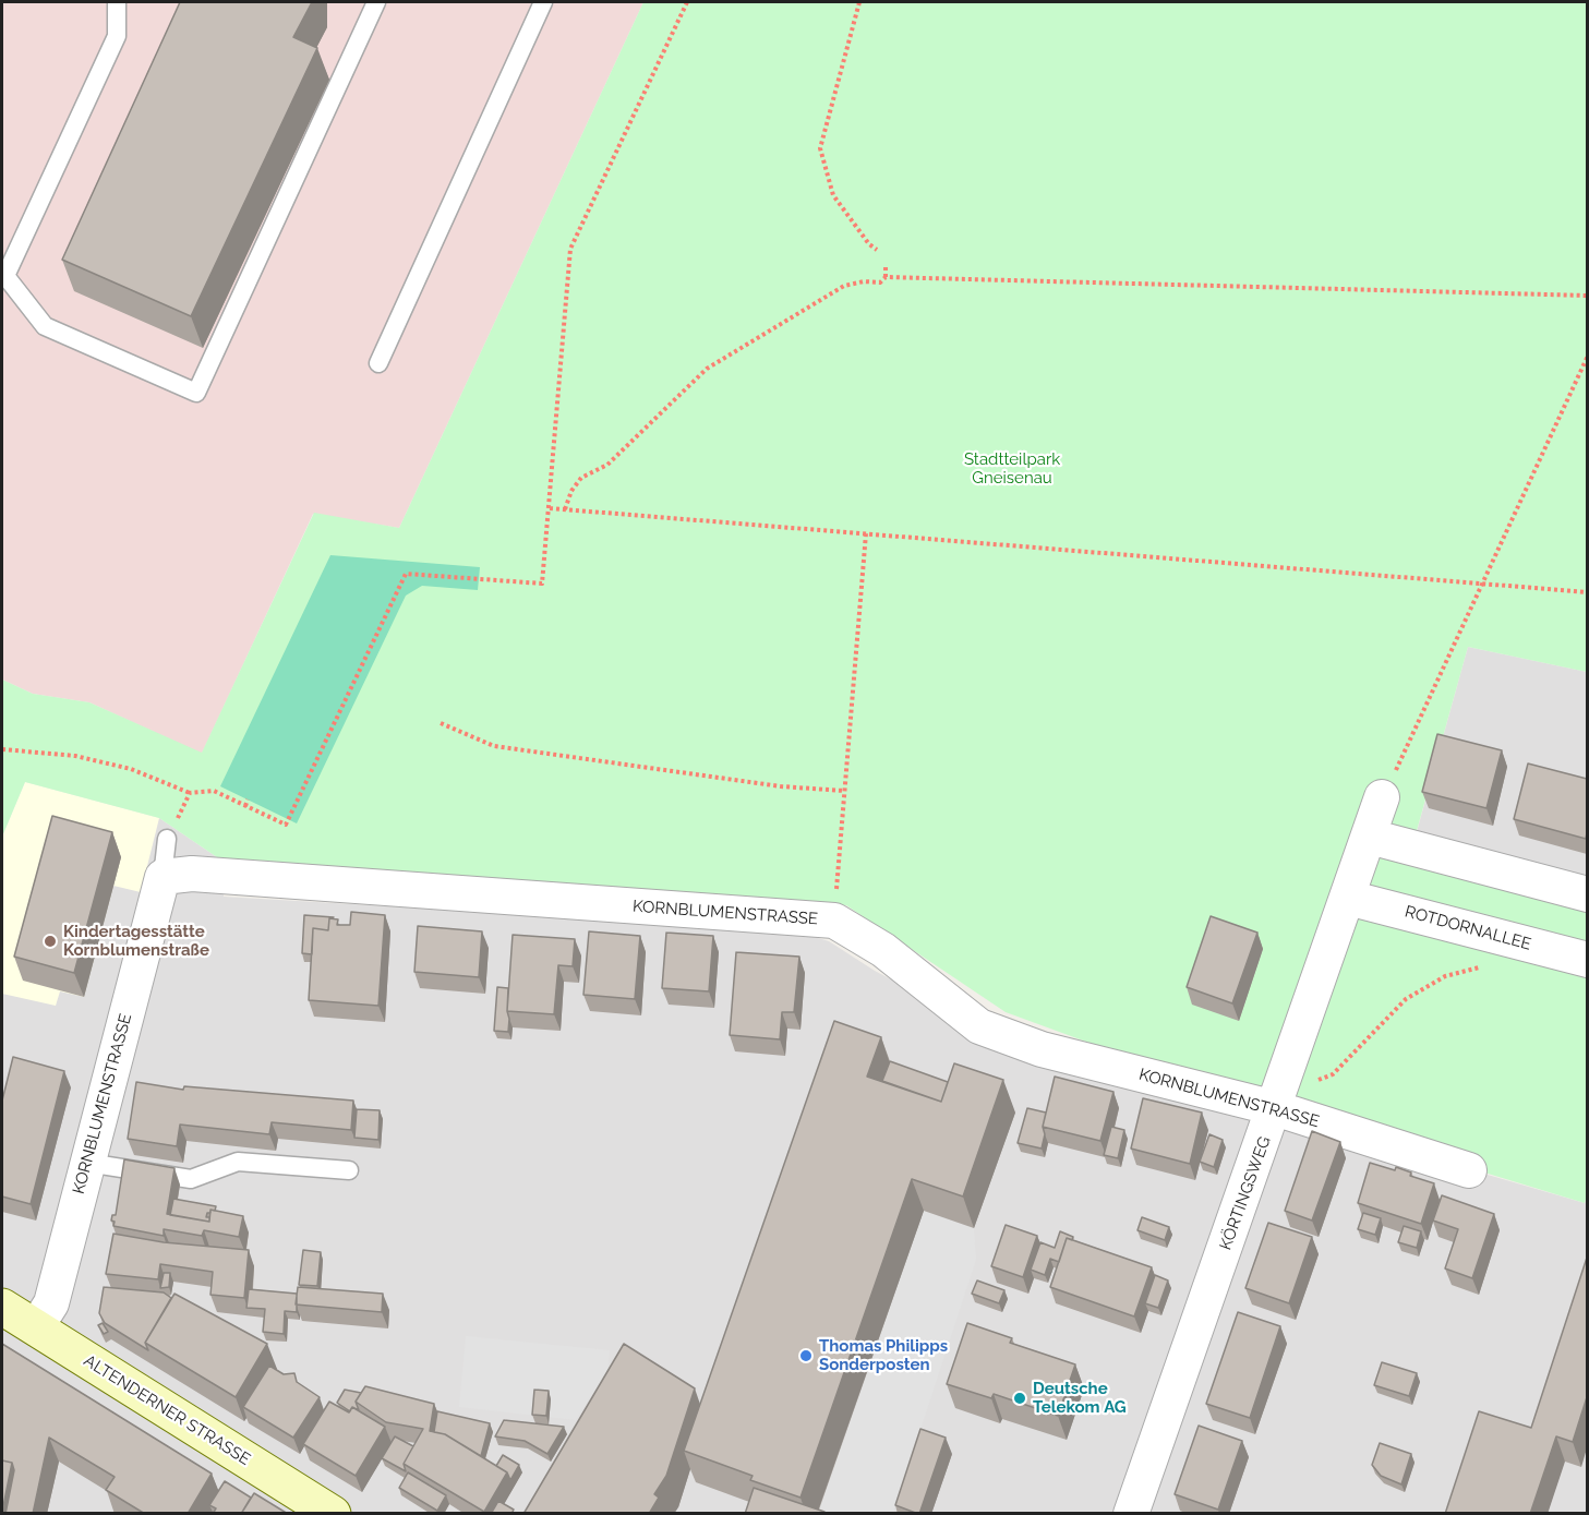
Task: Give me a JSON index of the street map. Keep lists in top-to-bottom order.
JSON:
{
  "streets": {
    "main road": ["ALTENDERNER STRASSE"],
    "street": ["KORNBLUMENSTRASSE", "ROTDORNALLEE", "KÖRTINGSWEG"]
  },
  "crossings": [
    ["KORNBLUMENSTRASSE", "KÖRTINGSWEG"],
    ["KORNBLUMENSTRASSE", "ALTENDERNER STRASSE"],
    ["ROTDORNALLEE", "KÖRTINGSWEG"]
  ],
  "parks": ["Stadtteilpark Gneisenau"],
  "places": ["Kindertagesstätte Kornblumenstraße", "Thomas Philipps Sonderposten", "Deutsche Telekom AG"]
}
